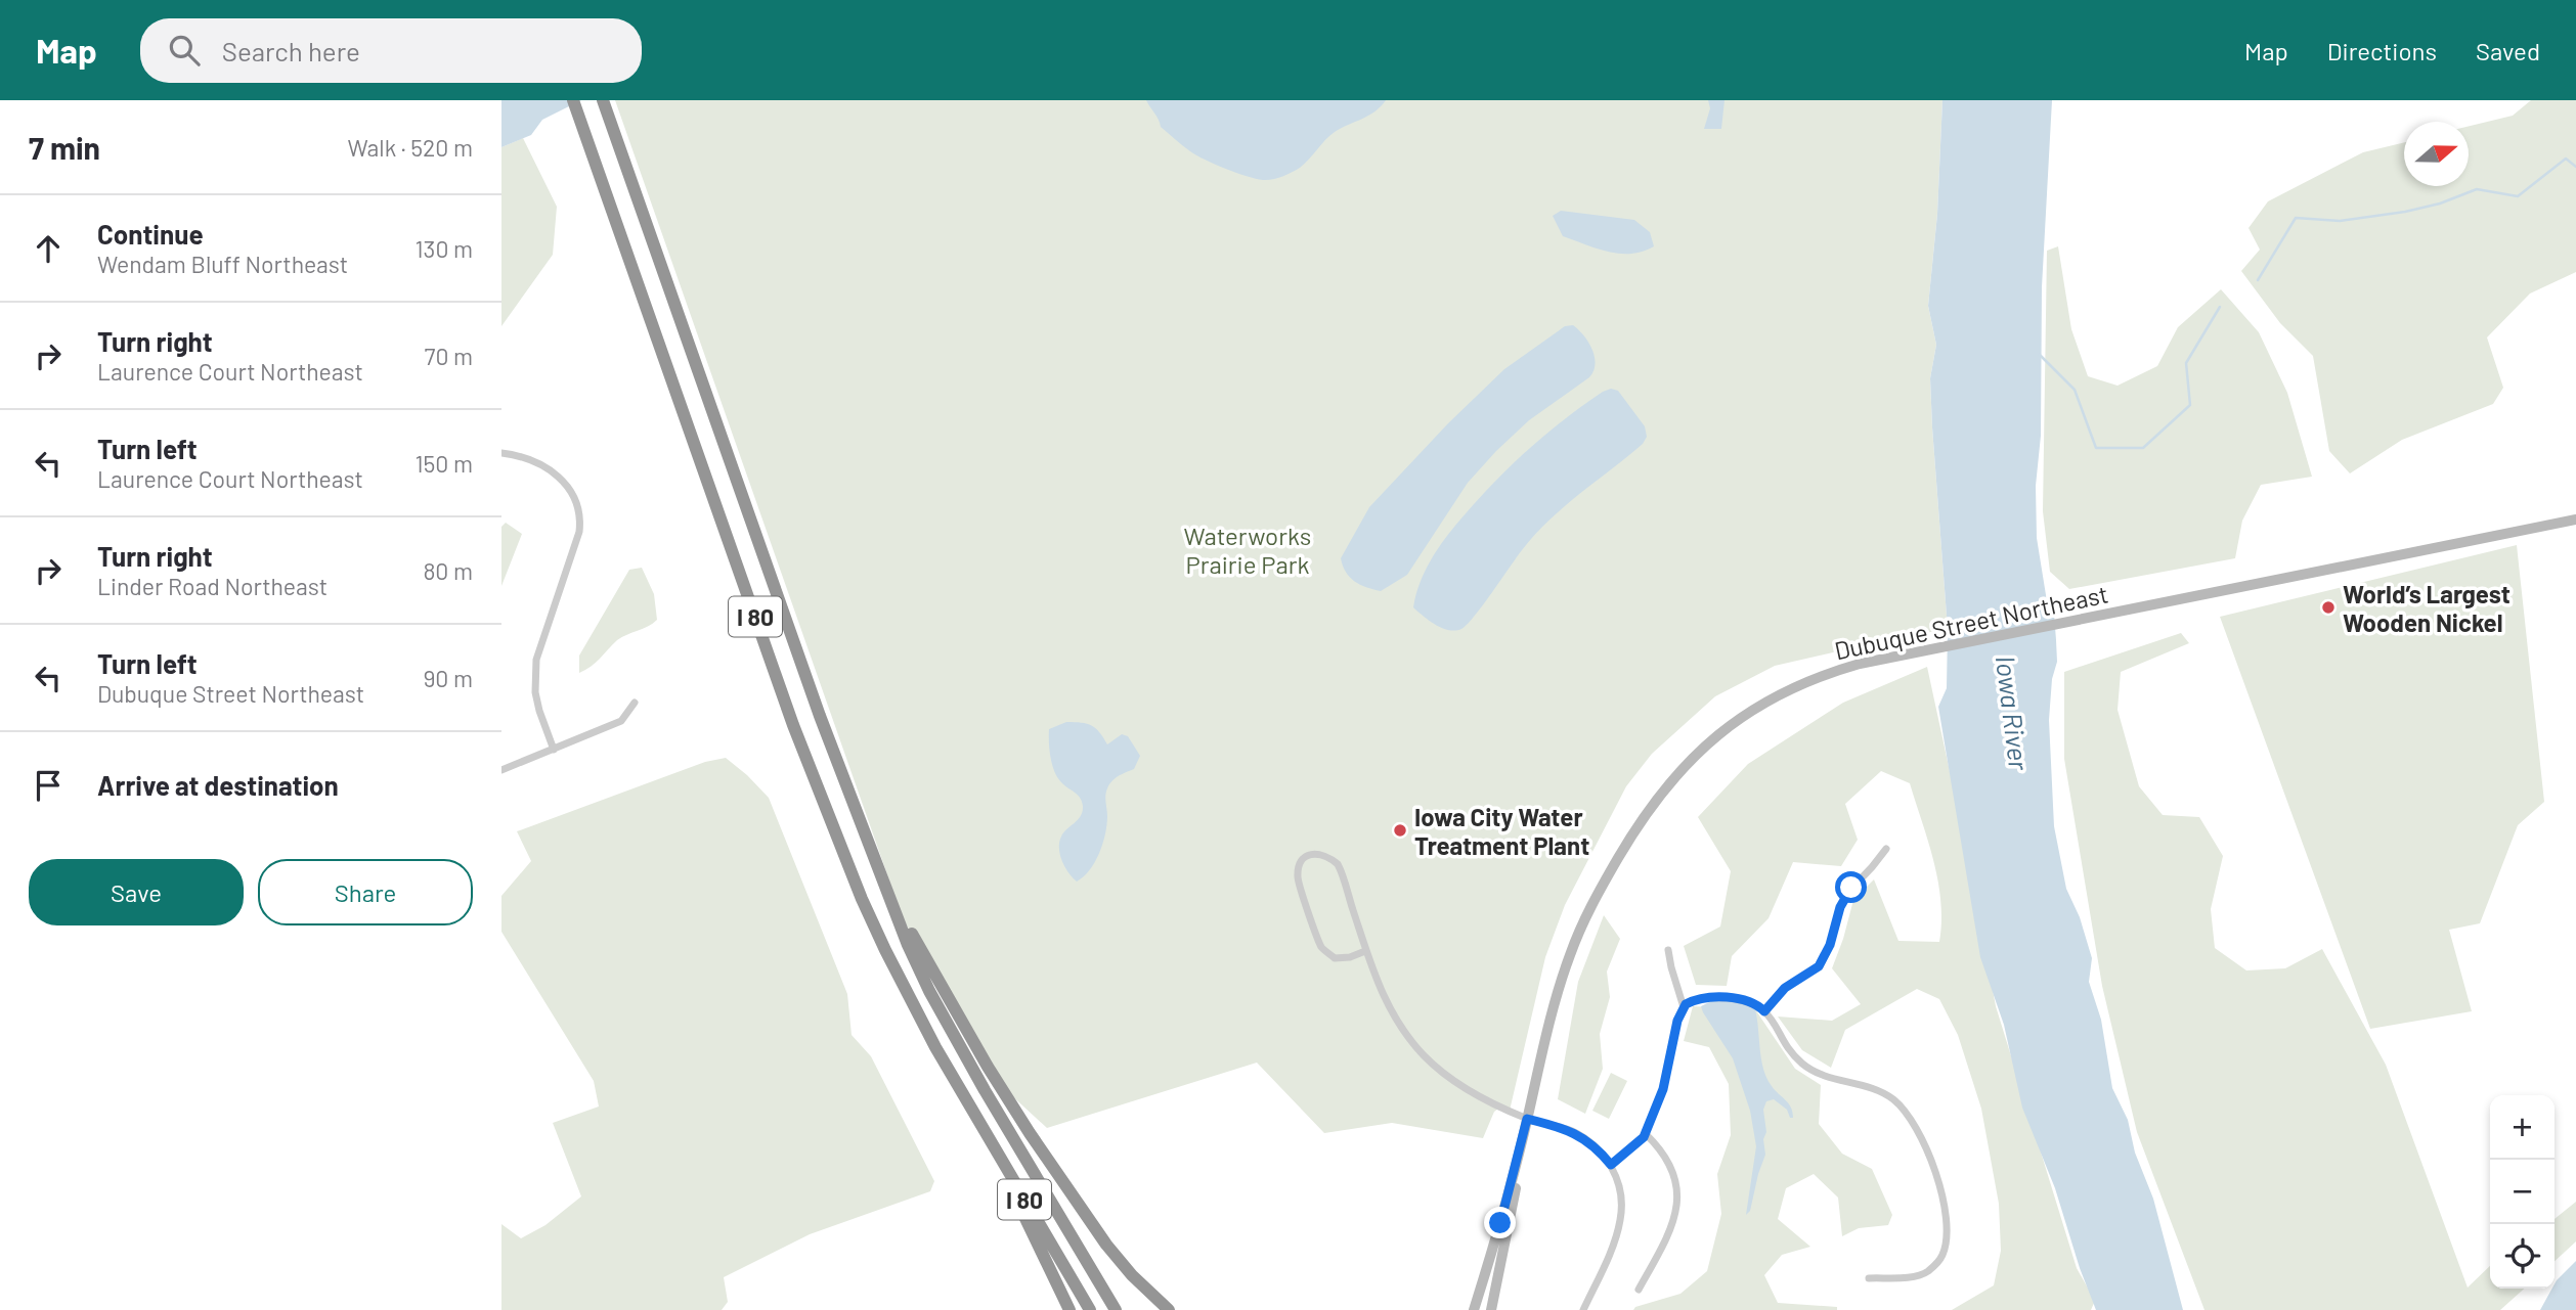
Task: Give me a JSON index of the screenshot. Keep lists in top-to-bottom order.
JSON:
{
  "streets": {
    "highway": ["I 80"],
    "main road": ["Dubuque Street Northeast"]
  },
  "water": ["Iowa River"],
  "parks": ["Waterworks Prairie Park"],
  "places": ["World’s Largest Wooden Nickel", "Iowa City Water Treatment Plant"],
  "north": "right",
  "page": {
    "header": "Map",
    "search": "Search here",
    "nav": ["Map", "Directions", "Saved"],
    "heading": ["7 min", "Walk · 520 m"],
    "list": [
      ["Continue", "Wendam Bluff Northeast", "130 m"],
      ["Turn right", "Laurence Court Northeast", "70 m"],
      ["Turn left", "Laurence Court Northeast", "150 m"],
      ["Turn right", "Linder Road Northeast", "80 m"],
      ["Turn left", "Dubuque Street Northeast", "90 m"],
      "Arrive at destination"
    ],
    "buttons": ["Save", "Share"],
    "map_buttons": ["+", "−"]
  }
}
